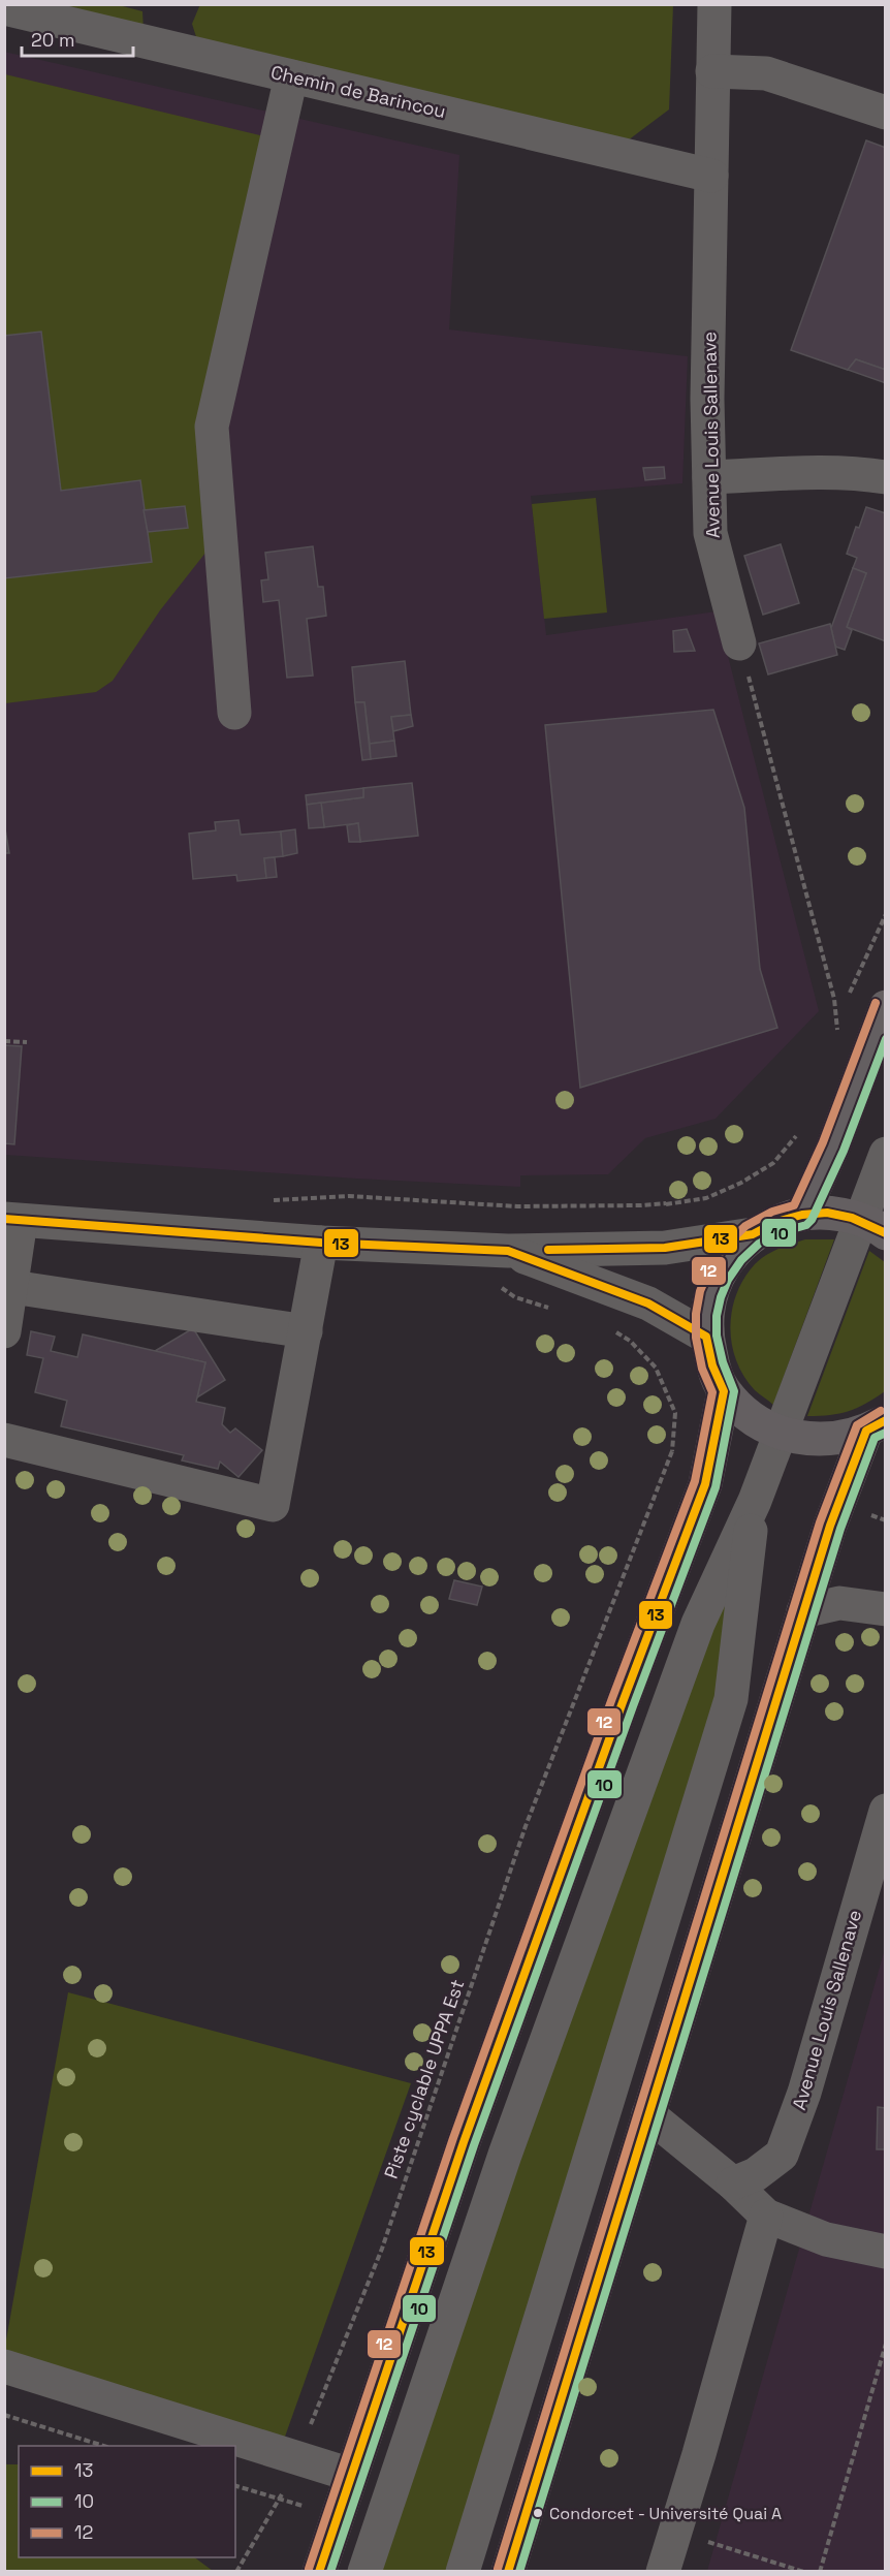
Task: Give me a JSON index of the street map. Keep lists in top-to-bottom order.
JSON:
{
  "streets": {
    "street": ["Chemin de Barincou", "Avenue Louis Sallenave"],
    "path": ["Piste cyclable UPPA Est"]
  },
  "crossings": [
    ["Chemin de Barincou", "Avenue Louis Sallenave"]
  ],
  "places": ["Condorcet - Université Quai A"],
  "lines": ["transit line 12", "transit line 10", "transit line 13"],
  "legend": ["13", "10", "12"],
  "scale_bar": "20 m"
}
